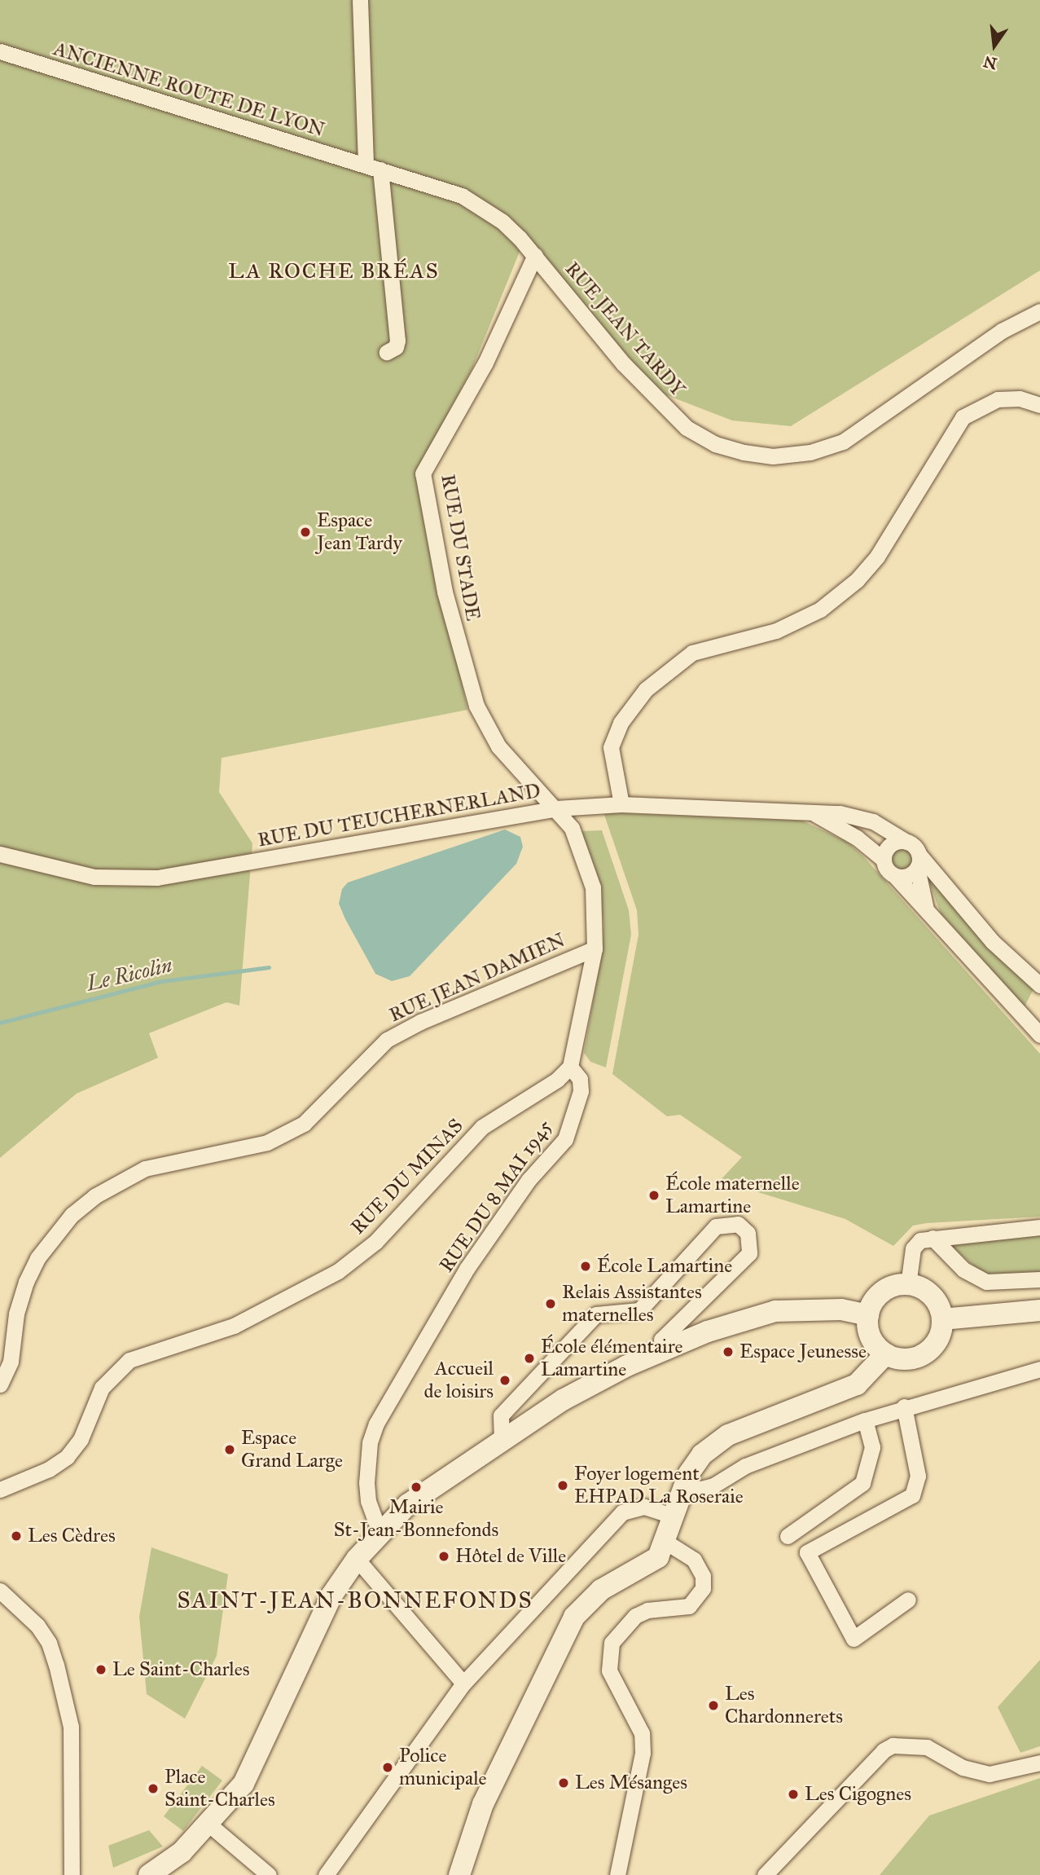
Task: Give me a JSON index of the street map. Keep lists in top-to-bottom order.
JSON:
{
  "streets": {
    "street": [
      "ANCIENNE ROUTE DE LYON",
      "RUE JEAN TARDY",
      "RUE DU STADE",
      "RUE DU TEUCHERNERLAND",
      "RUE JEAN DAMIEN",
      "RUE DU MINAS",
      "RUE DU 8 MAI 1945"
    ]
  },
  "crossings": [
    ["ANCIENNE ROUTE DE LYON", "RUE JEAN TARDY"],
    ["RUE JEAN TARDY", "RUE DU STADE"],
    ["RUE DU STADE", "RUE DU TEUCHERNERLAND"],
    ["RUE DU MINAS", "RUE DU 8 MAI 1945"]
  ],
  "districts": ["LA ROCHE BRÉAS", "SAINT-JEAN-BONNEFONDS"],
  "water": ["Le Ricolin"],
  "places": [
    "Espace Jean Tardy",
    "École maternelle Lamartine",
    "École Lamartine",
    "Relais Assistantes maternelles",
    "Espace Jeunesse",
    "École élémentaire Lamartine",
    "Accueil de loisirs",
    "Espace Grand Large",
    "Foyer logement EHPAD La Roseraie",
    "Mairie St-Jean-Bonnefonds",
    "Les Cèdres",
    "Hôtel de Ville",
    "Le Saint-Charles",
    "Les Chardonnerets",
    "Police municipale",
    "Les Mésanges",
    "Place Saint-Charles",
    "Les Cigognes"
  ],
  "north": "bottom"
}
